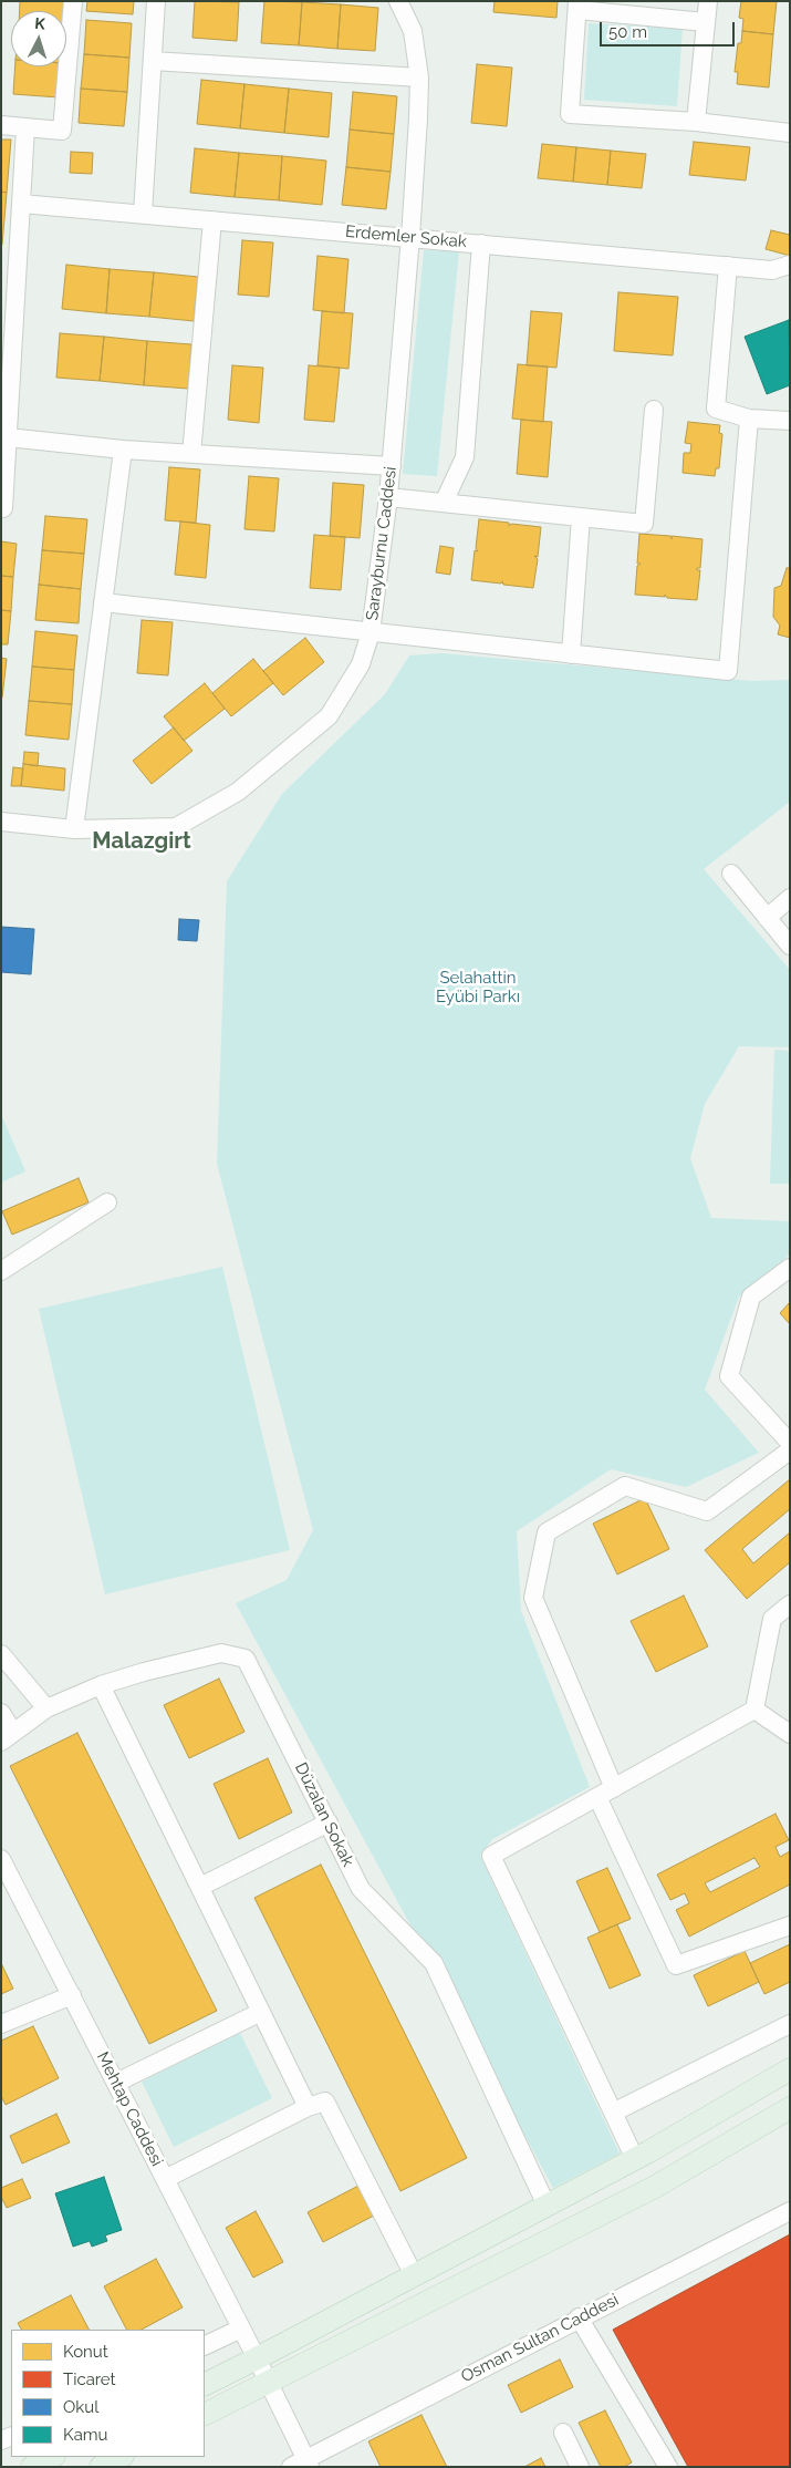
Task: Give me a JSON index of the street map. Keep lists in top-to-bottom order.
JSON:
{
  "streets": {
    "street": [
      "Erdemler Sokak",
      "Sarayburnu Caddesi",
      "Düzalan Sokak",
      "Mehtap Caddesi",
      "Osman Sultan Caddesi"
    ]
  },
  "crossings": [
    ["Erdemler Sokak", "Sarayburnu Caddesi"],
    ["Mehtap Caddesi", "Osman Sultan Caddesi"]
  ],
  "districts": ["Malazgirt"],
  "parks": ["Selahattin Eyübi Parkı"],
  "legend": [
    "Konut",
    "Ticaret",
    "Okul",
    "Kamu"
  ],
  "scale_bar": "50 m",
  "north": "top"
}
